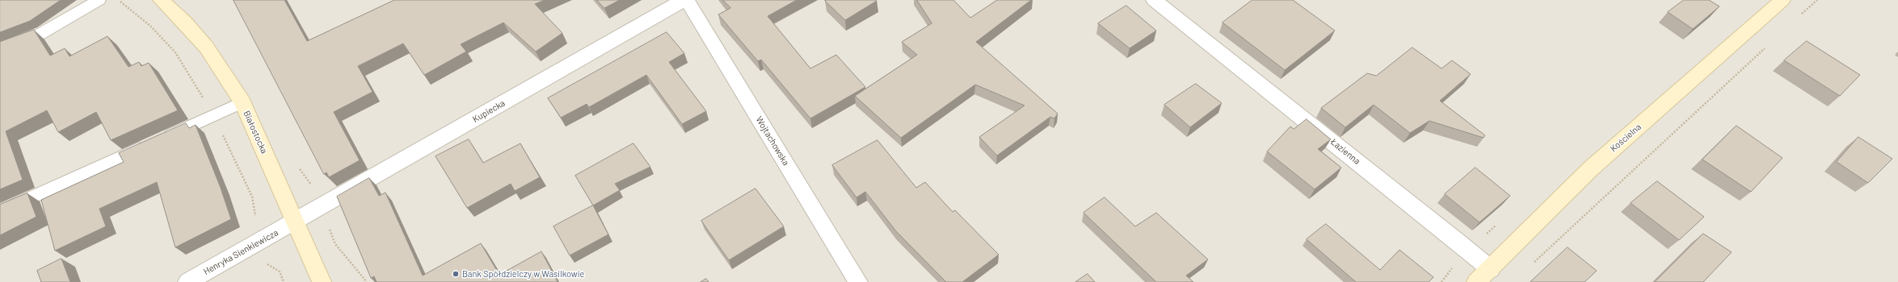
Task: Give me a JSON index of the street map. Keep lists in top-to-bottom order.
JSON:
{
  "streets": {
    "street": [
      "Kupiecka",
      "Białostocka",
      "Kościelna",
      "Wojtachowska",
      "Łazienna",
      "Henryka Sienkiewicza"
    ]
  },
  "crossings": [
    ["Kupiecka", "Białostocka"],
    ["Kupiecka", "Henryka Sienkiewicza"],
    ["Białostocka", "Henryka Sienkiewicza"],
    ["Kościelna", "Łazienna"]
  ],
  "places": ["Bank Spółdzielczy w Wasilkowie"]
}
